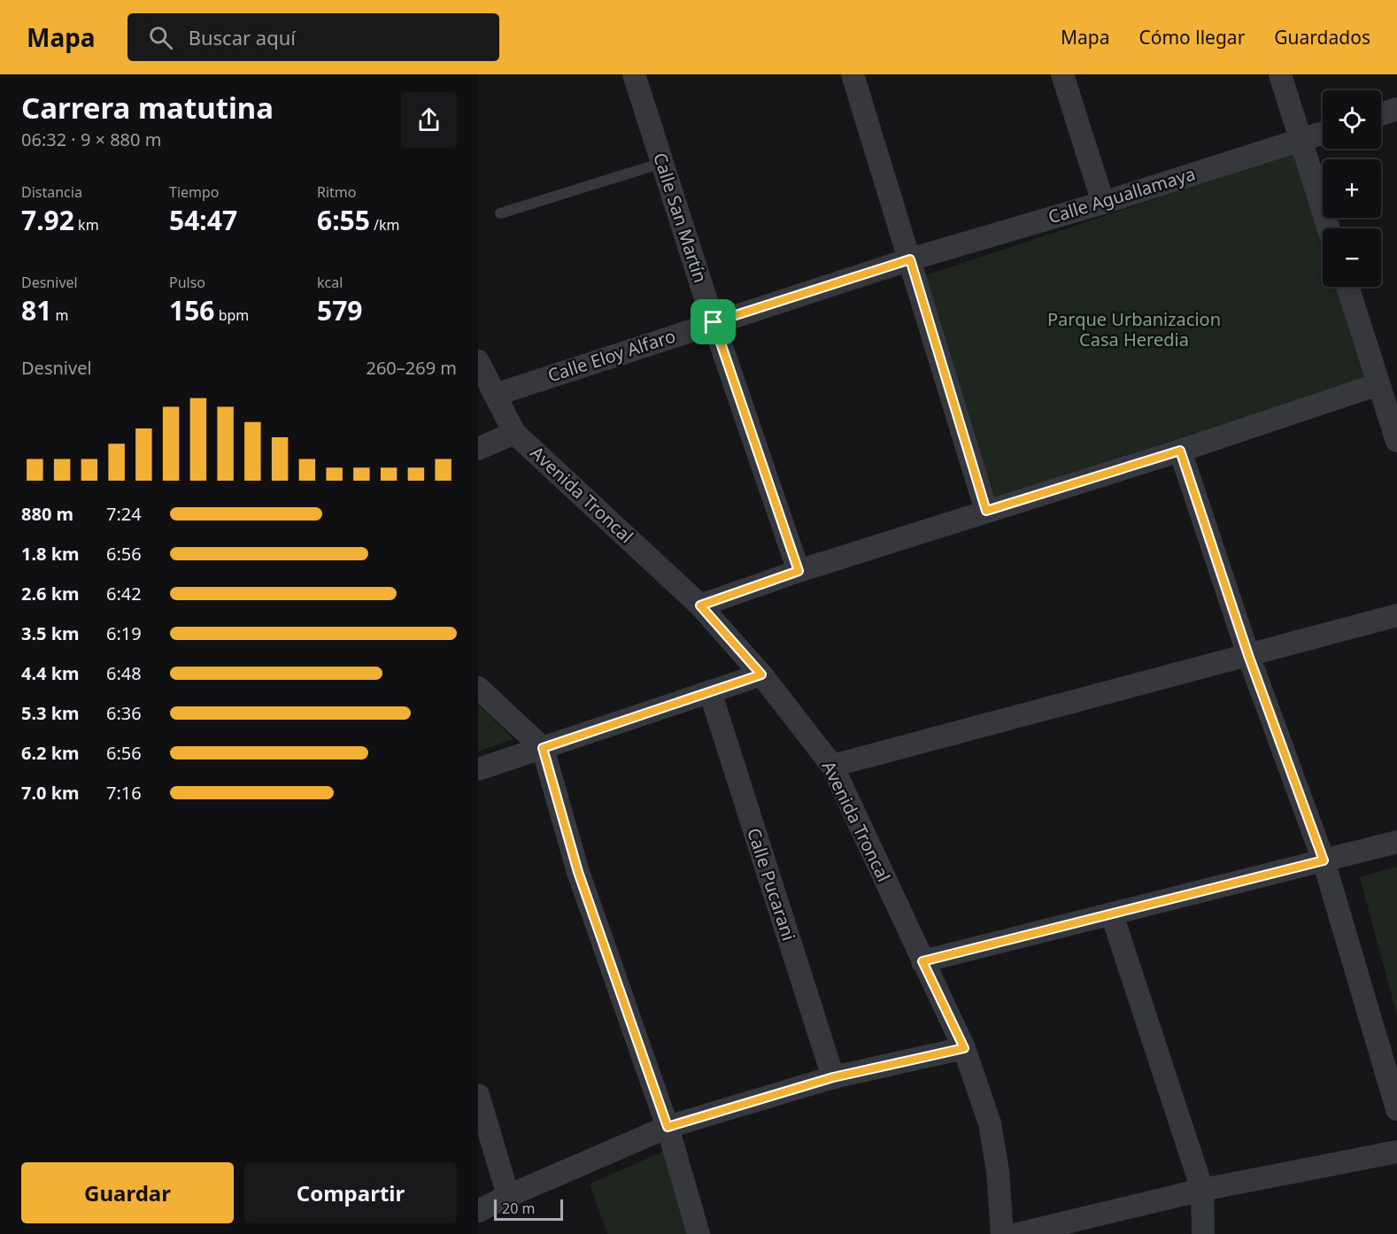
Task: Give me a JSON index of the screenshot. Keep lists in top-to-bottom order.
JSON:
{
  "streets": {
    "street": [
      "Calle Aguallamaya",
      "Calle San Martín",
      "Calle Eloy Alfaro",
      "Avenida Troncal",
      "Calle Pucarani"
    ]
  },
  "crossings": [
    ["Calle Aguallamaya", "Calle Eloy Alfaro"],
    ["Calle San Martín", "Calle Eloy Alfaro"],
    ["Calle Eloy Alfaro", "Avenida Troncal"]
  ],
  "parks": ["Parque Urbanizacion Casa Heredia"],
  "scale_bar": "20 m",
  "page": {
    "header": "Mapa",
    "search": "Buscar aquí",
    "nav": ["Mapa", "Cómo llegar", "Guardados"],
    "heading": ["Carrera matutina", "06:32 · 9 × 880 m"],
    "map_buttons": ["+", "−"],
    "stats": [
      ["Distancia", "7.92 km"],
      ["Tiempo", "54:47"],
      ["Ritmo", "6:55 /km"],
      ["Desnivel", "81 m"],
      ["Pulso", "156 bpm"],
      ["kcal", "579"]
    ],
    "chart": ["Desnivel", "260–269 m"],
    "list": [
      {
        "name": "880 m",
        "note": "7:24"
      },
      {
        "name": "1.8 km",
        "note": "6:56"
      },
      {
        "name": "2.6 km",
        "note": "6:42"
      },
      {
        "name": "3.5 km",
        "note": "6:19"
      },
      {
        "name": "4.4 km",
        "note": "6:48"
      },
      {
        "name": "5.3 km",
        "note": "6:36"
      },
      {
        "name": "6.2 km",
        "note": "6:56"
      },
      {
        "name": "7.0 km",
        "note": "7:16"
      }
    ],
    "buttons": ["Guardar", "Compartir"],
    "scale": "20 m"
  }
}
